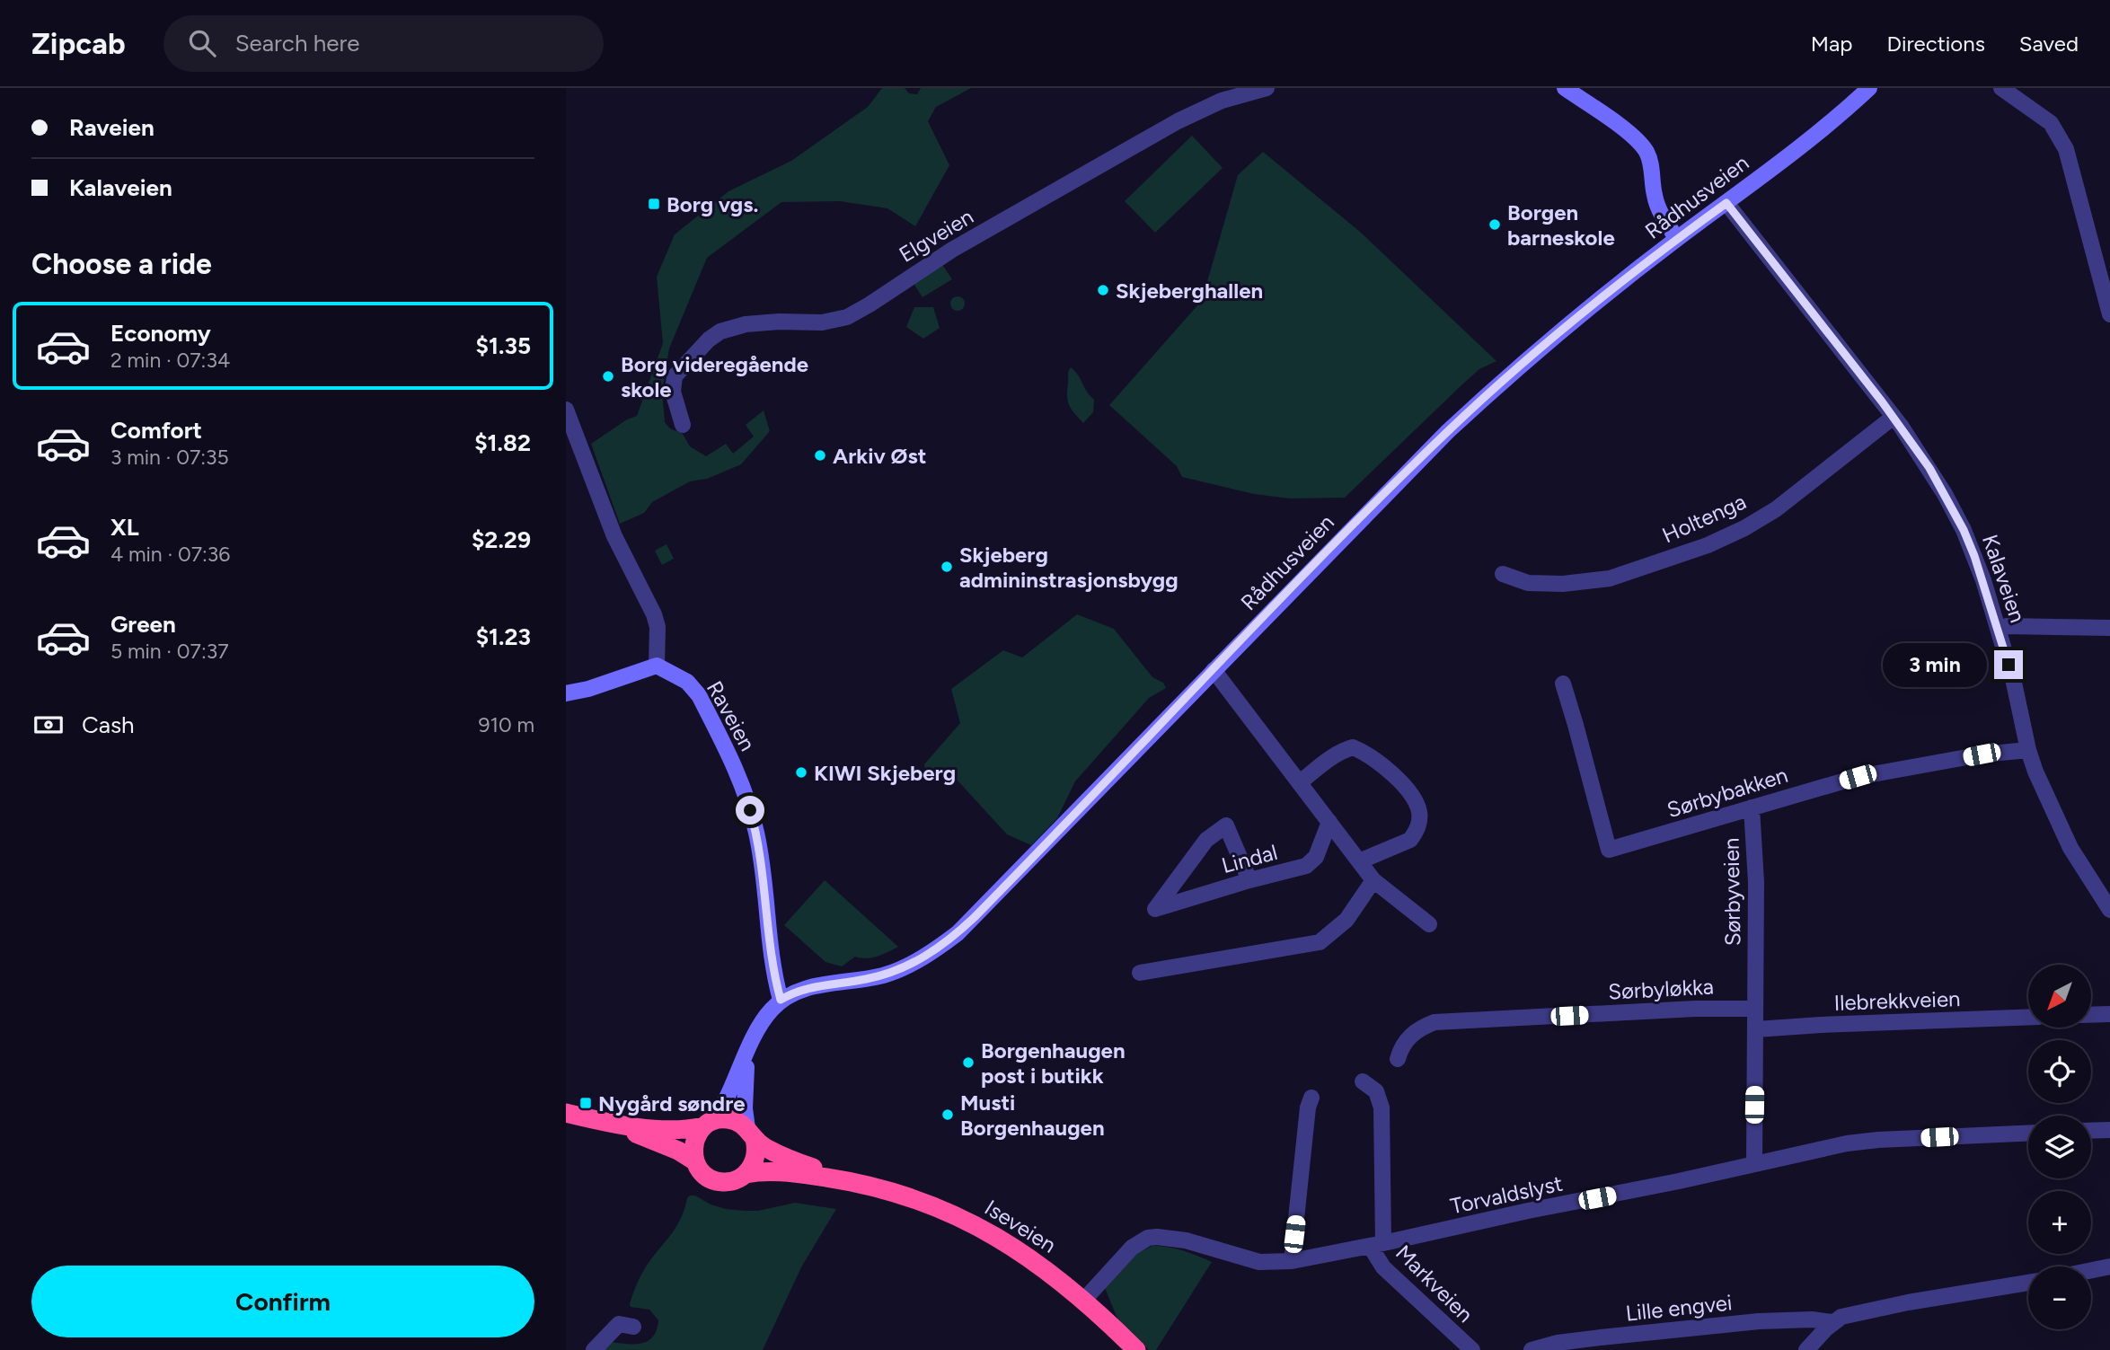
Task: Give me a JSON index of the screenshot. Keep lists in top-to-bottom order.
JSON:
{
  "streets": {
    "highway": ["Iseveien"],
    "street": [
      "Rådhusveien",
      "Elgveien",
      "Holtenga",
      "Kalaveien",
      "Raveien",
      "Sørbybakken",
      "Lindal",
      "Sørbyveien",
      "Sørbyløkka",
      "Ilebrekkveien",
      "Torvaldslyst",
      "Markveien",
      "Lille engvei"
    ]
  },
  "crossings": [
    ["Rådhusveien", "Kalaveien"],
    ["Rådhusveien", "Raveien"],
    ["Rådhusveien", "Iseveien"],
    ["Holtenga", "Kalaveien"],
    ["Kalaveien", "Sørbybakken"],
    ["Sørbybakken", "Sørbyveien"],
    ["Sørbyveien", "Sørbyløkka"],
    ["Sørbyveien", "Ilebrekkveien"],
    ["Sørbyveien", "Torvaldslyst"],
    ["Torvaldslyst", "Iseveien"],
    ["Torvaldslyst", "Markveien"]
  ],
  "places": {
    "transit": ["Borg vgs.", "Nygård søndre"],
    "other": [
      "Borgen barneskole",
      "Skjeberghallen",
      "Borg videregående skole",
      "Arkiv Øst",
      "Skjeberg admininstrasjonsbygg",
      "KIWI Skjeberg",
      "Borgenhaugen post i butikk",
      "Musti Borgenhaugen"
    ]
  },
  "north": "bottom left",
  "page": {
    "header": "Zipcab",
    "search": "Search here",
    "nav": ["Map", "Directions", "Saved"],
    "banner": ["Raveien", "Kalaveien"],
    "heading": "Choose a ride",
    "list": [
      {
        "name": "Economy",
        "note": "2 min · 07:34",
        "value": "$1.35"
      },
      {
        "name": "Comfort",
        "note": "3 min · 07:35",
        "value": "$1.82"
      },
      {
        "name": "XL",
        "note": "4 min · 07:36",
        "value": "$2.29"
      },
      {
        "name": "Green",
        "note": "5 min · 07:37",
        "value": "$1.23"
      }
    ],
    "bubble": "3 min",
    "pay": ["Cash", "910 m"],
    "map_buttons": ["+", "−"],
    "buttons": "Confirm"
  }
}
